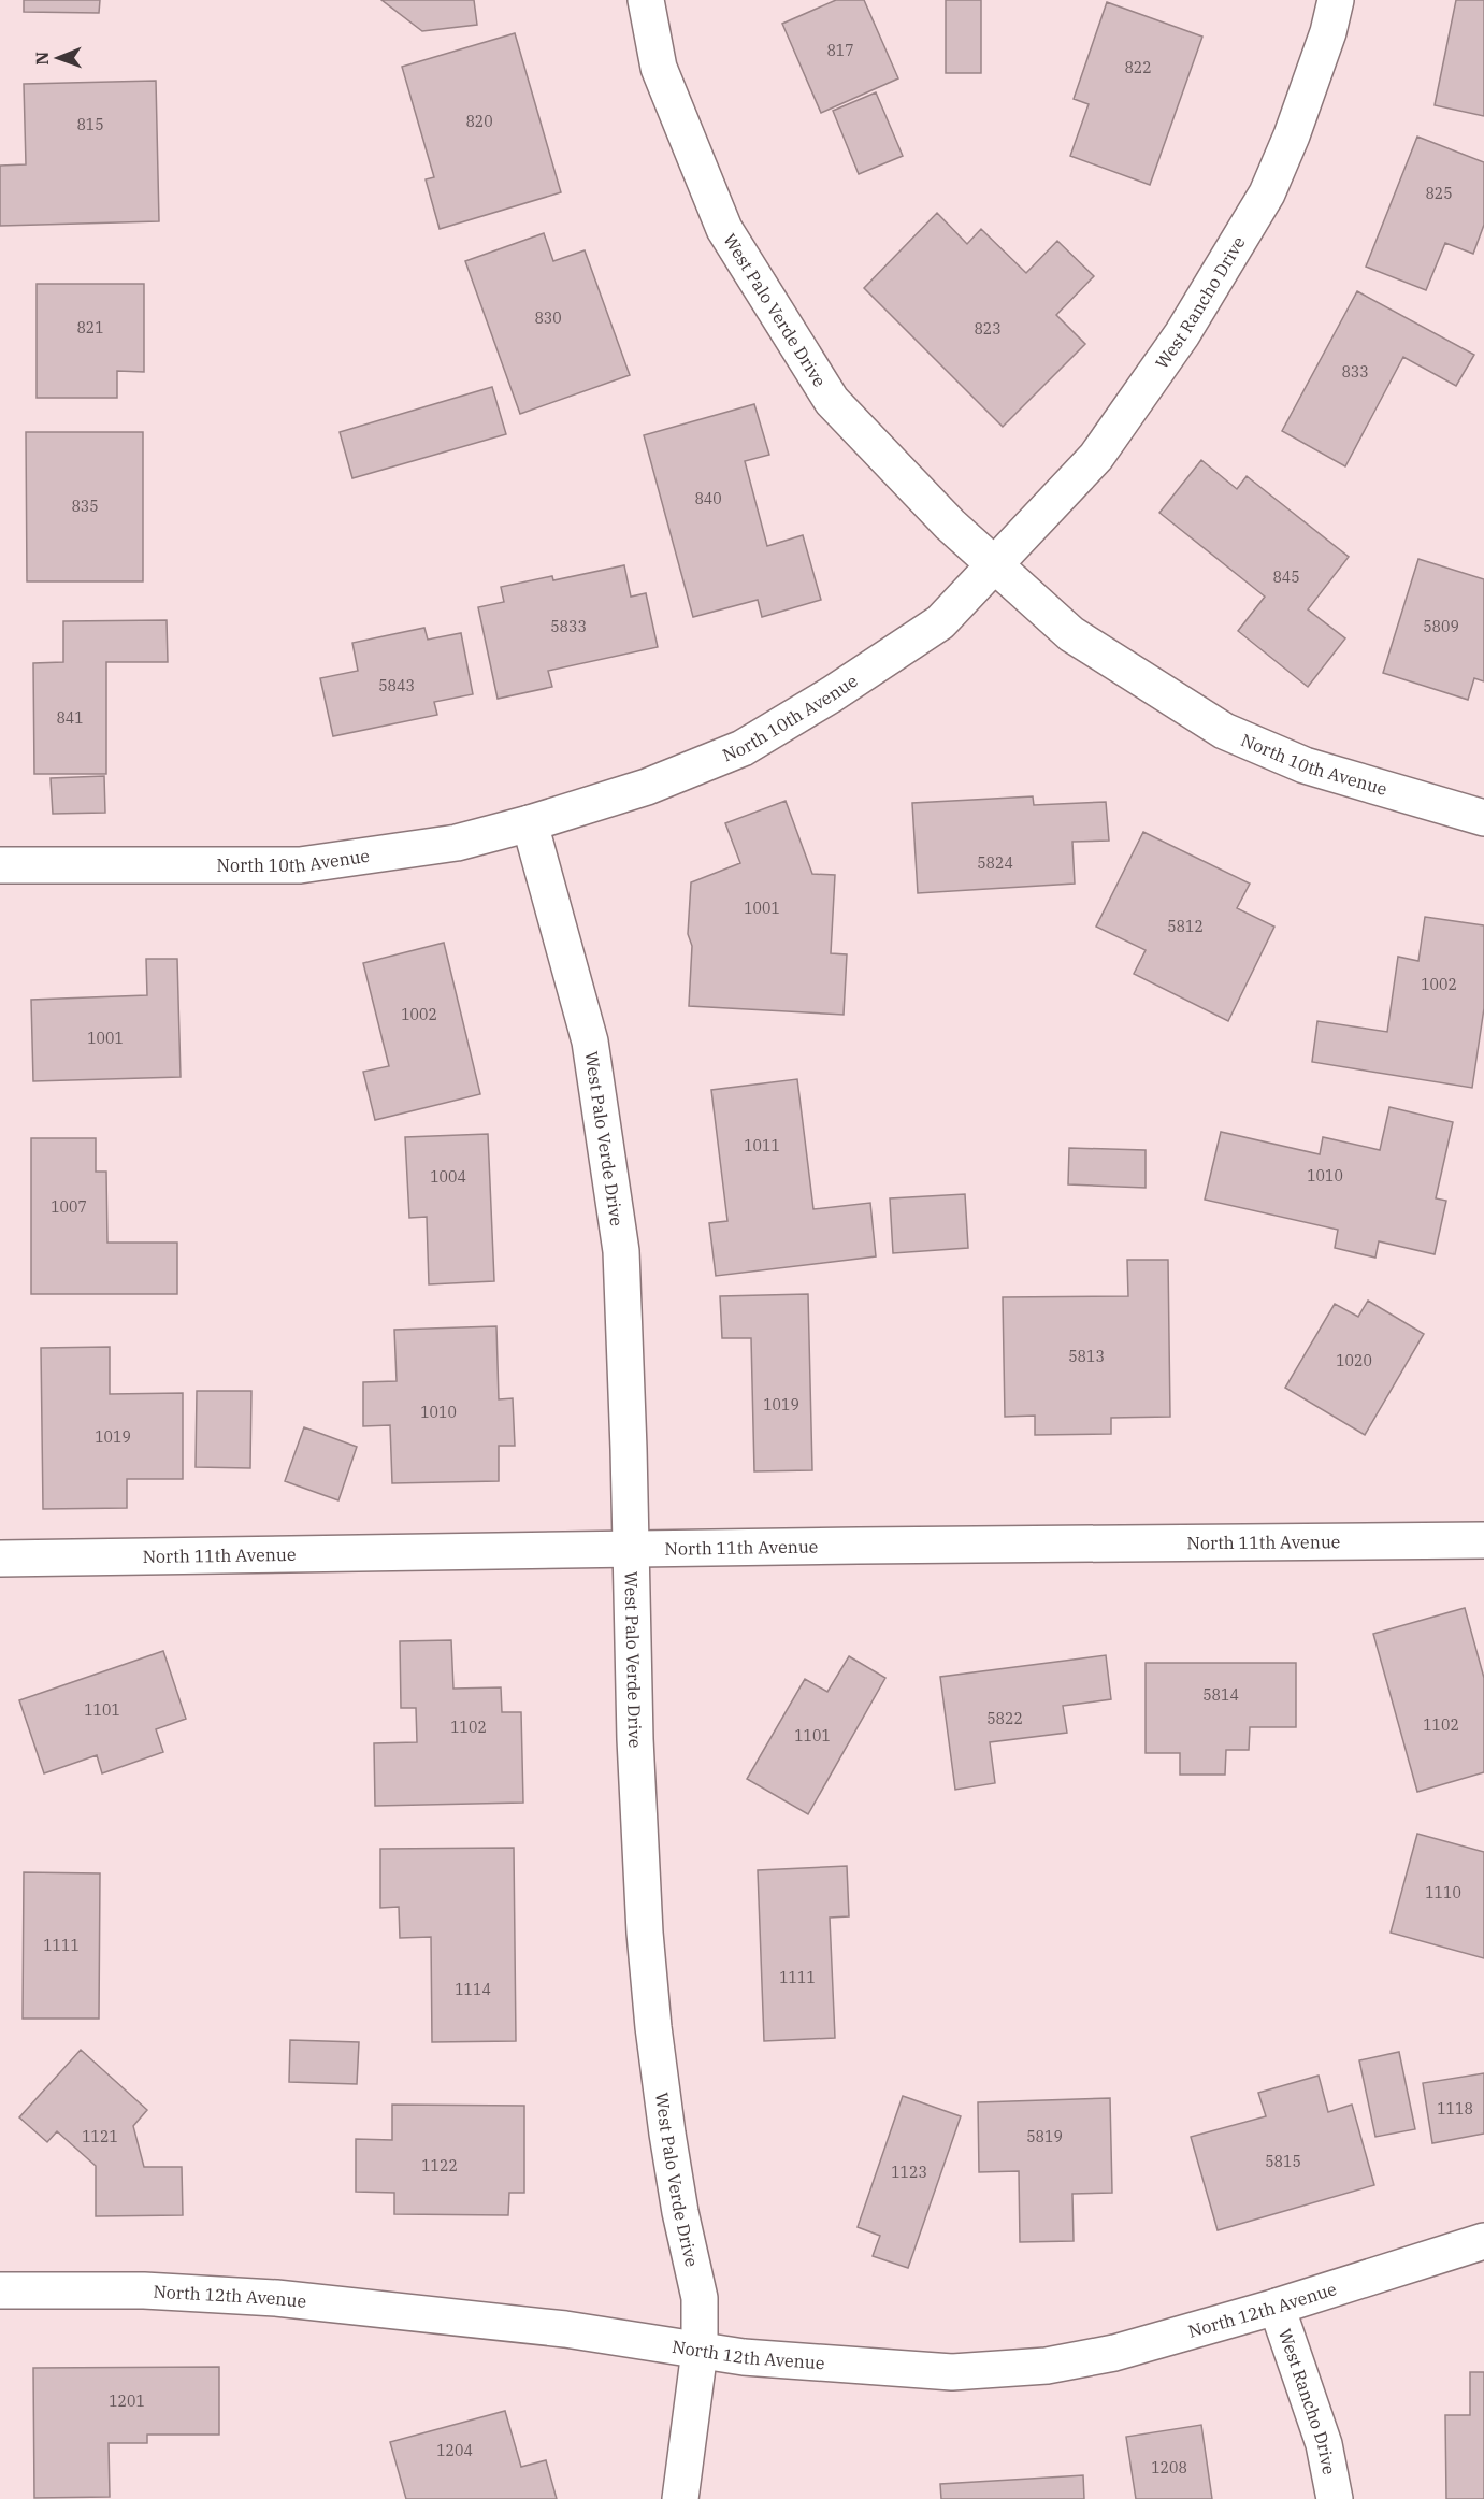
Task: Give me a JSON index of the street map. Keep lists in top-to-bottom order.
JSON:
{
  "streets": {
    "street": [
      "West Rancho Drive",
      "West Palo Verde Drive",
      "North 10th Avenue",
      "North 11th Avenue",
      "North 12th Avenue"
    ]
  },
  "crossings": [
    ["West Rancho Drive", "West Palo Verde Drive"],
    ["West Rancho Drive", "North 10th Avenue"],
    ["West Rancho Drive", "North 12th Avenue"],
    ["West Palo Verde Drive", "North 10th Avenue"],
    ["West Palo Verde Drive", "North 11th Avenue"],
    ["West Palo Verde Drive", "North 12th Avenue"]
  ],
  "house_numbers": [
    "817",
    "822",
    "820",
    "815",
    "825",
    "830",
    "821",
    "823",
    "833",
    "840",
    "835",
    "845",
    "5833",
    "5809",
    "5843",
    "841",
    "5824",
    "1001",
    "5812",
    "1002",
    "1002",
    "1001",
    "1011",
    "1010",
    "1004",
    "1007",
    "5813",
    "1020",
    "1019",
    "1010",
    "1019",
    "5814",
    "1101",
    "5822",
    "1102",
    "1102",
    "1101",
    "1110",
    "1111",
    "1111",
    "1114",
    "1118",
    "1121",
    "5819",
    "5815",
    "1122",
    "1123",
    "1201",
    "1204",
    "1208"
  ],
  "north": "left"
}
